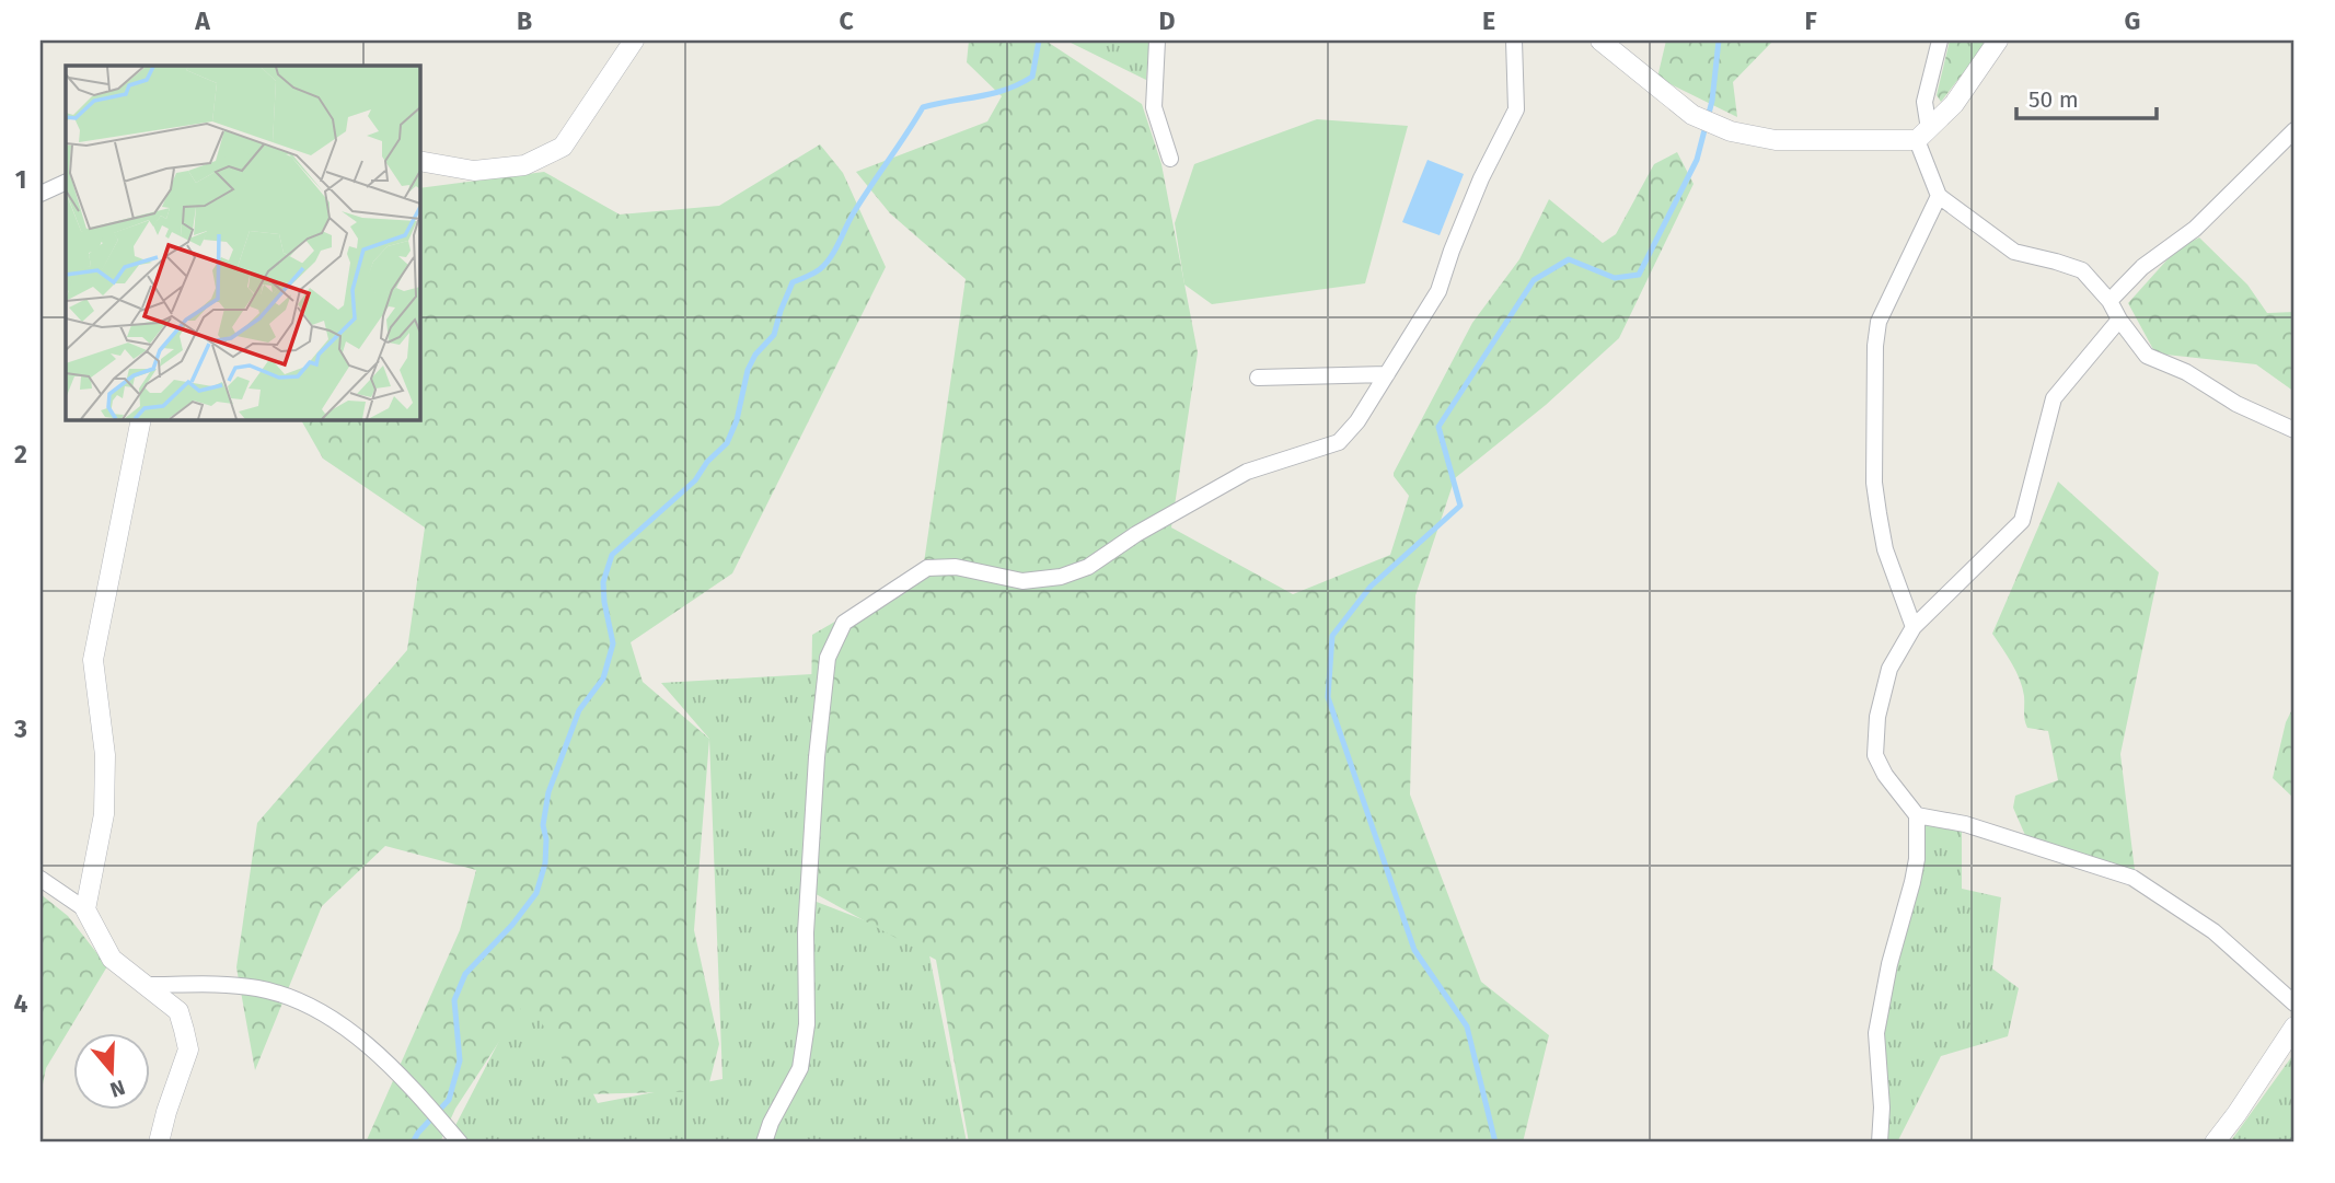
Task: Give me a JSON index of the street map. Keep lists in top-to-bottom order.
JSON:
{
  "scale_bar": "50 m",
  "north": "bottom",
  "grid": {
    "columns": [
      "A",
      "B",
      "C",
      "D",
      "E",
      "F",
      "G"
    ],
    "rows": [
      "1",
      "2",
      "3",
      "4"
    ]
  }
}
